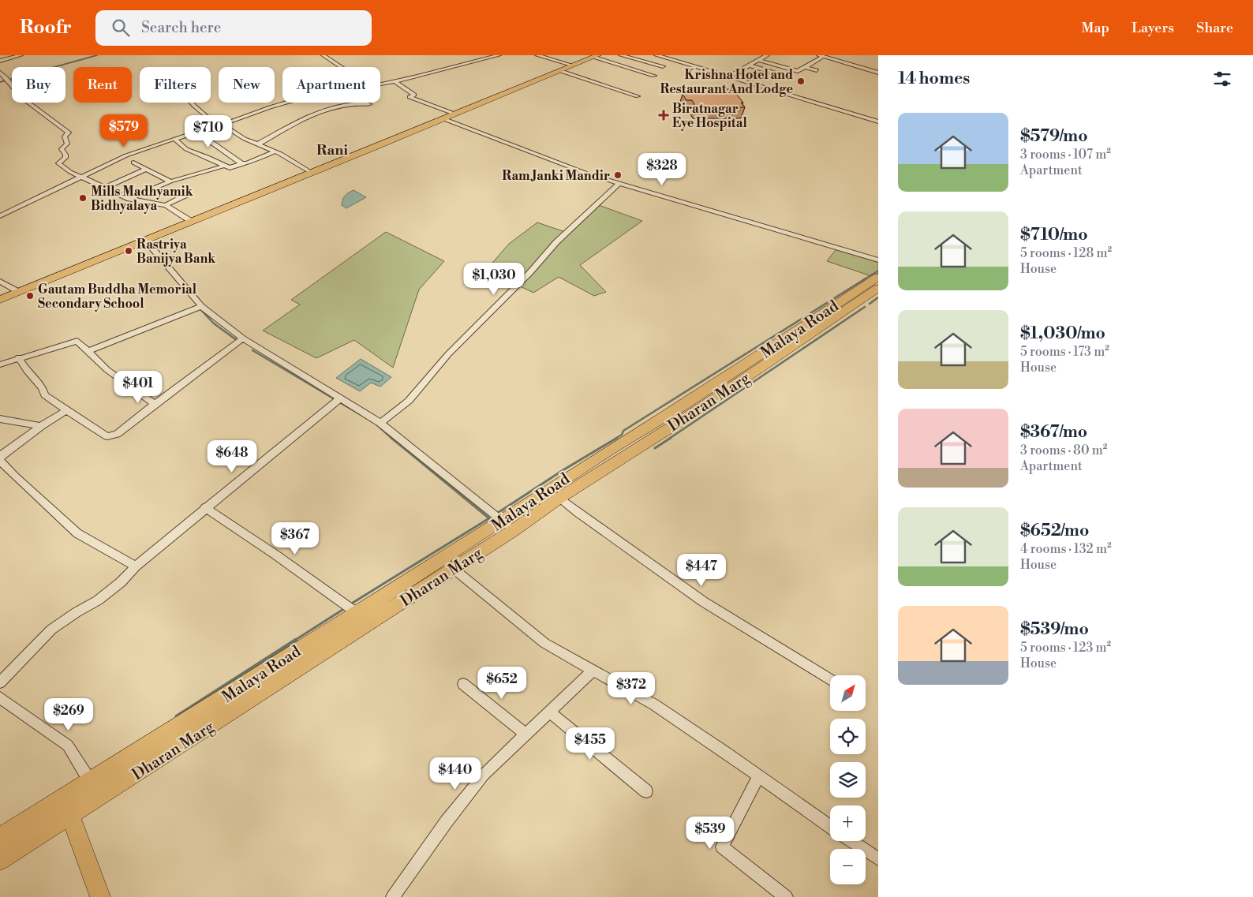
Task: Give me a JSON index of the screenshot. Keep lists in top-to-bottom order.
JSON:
{
  "streets": {
    "main road": ["Malaya Road", "Dharan Marg"]
  },
  "crossings": [
    ["Malaya Road", "Dharan Marg"]
  ],
  "districts": ["Rani"],
  "places": {
    "other": [
      "Krishna Hotel and Restaurant And Lodge",
      "Ram Janki Mandir",
      "Mills Madhyamik Bidhyalaya",
      "Rastriya Banijya Bank",
      "Gautam Buddha Memorial Secondary School"
    ],
    "health": ["Biratnagar Eye Hospital"]
  },
  "north": "top right",
  "page": {
    "header": "Roofr",
    "search": "Search here",
    "nav": ["Map", "Layers", "Share"],
    "heading": "14 homes",
    "chip": [
      "Buy",
      "Rent",
      "Filters",
      "New",
      "Apartment"
    ],
    "list": [
      {
        "name": "$579/mo",
        "note": "3 rooms · 107 m² · Apartment"
      },
      {
        "name": "$710/mo",
        "note": "5 rooms · 128 m² · House"
      },
      {
        "name": "$1,030/mo",
        "note": "5 rooms · 173 m² · House"
      },
      {
        "name": "$367/mo",
        "note": "3 rooms · 80 m² · Apartment"
      },
      {
        "name": "$652/mo",
        "note": "4 rooms · 132 m² · House"
      },
      {
        "name": "$539/mo",
        "note": "5 rooms · 123 m² · House"
      }
    ],
    "price": [
      "$579",
      "$710",
      "$328",
      "$1,030",
      "$401",
      "$648",
      "$367",
      "$447",
      "$652",
      "$372",
      "$269",
      "$455",
      "$440",
      "$539"
    ],
    "map_buttons": ["+", "−"]
  }
}
